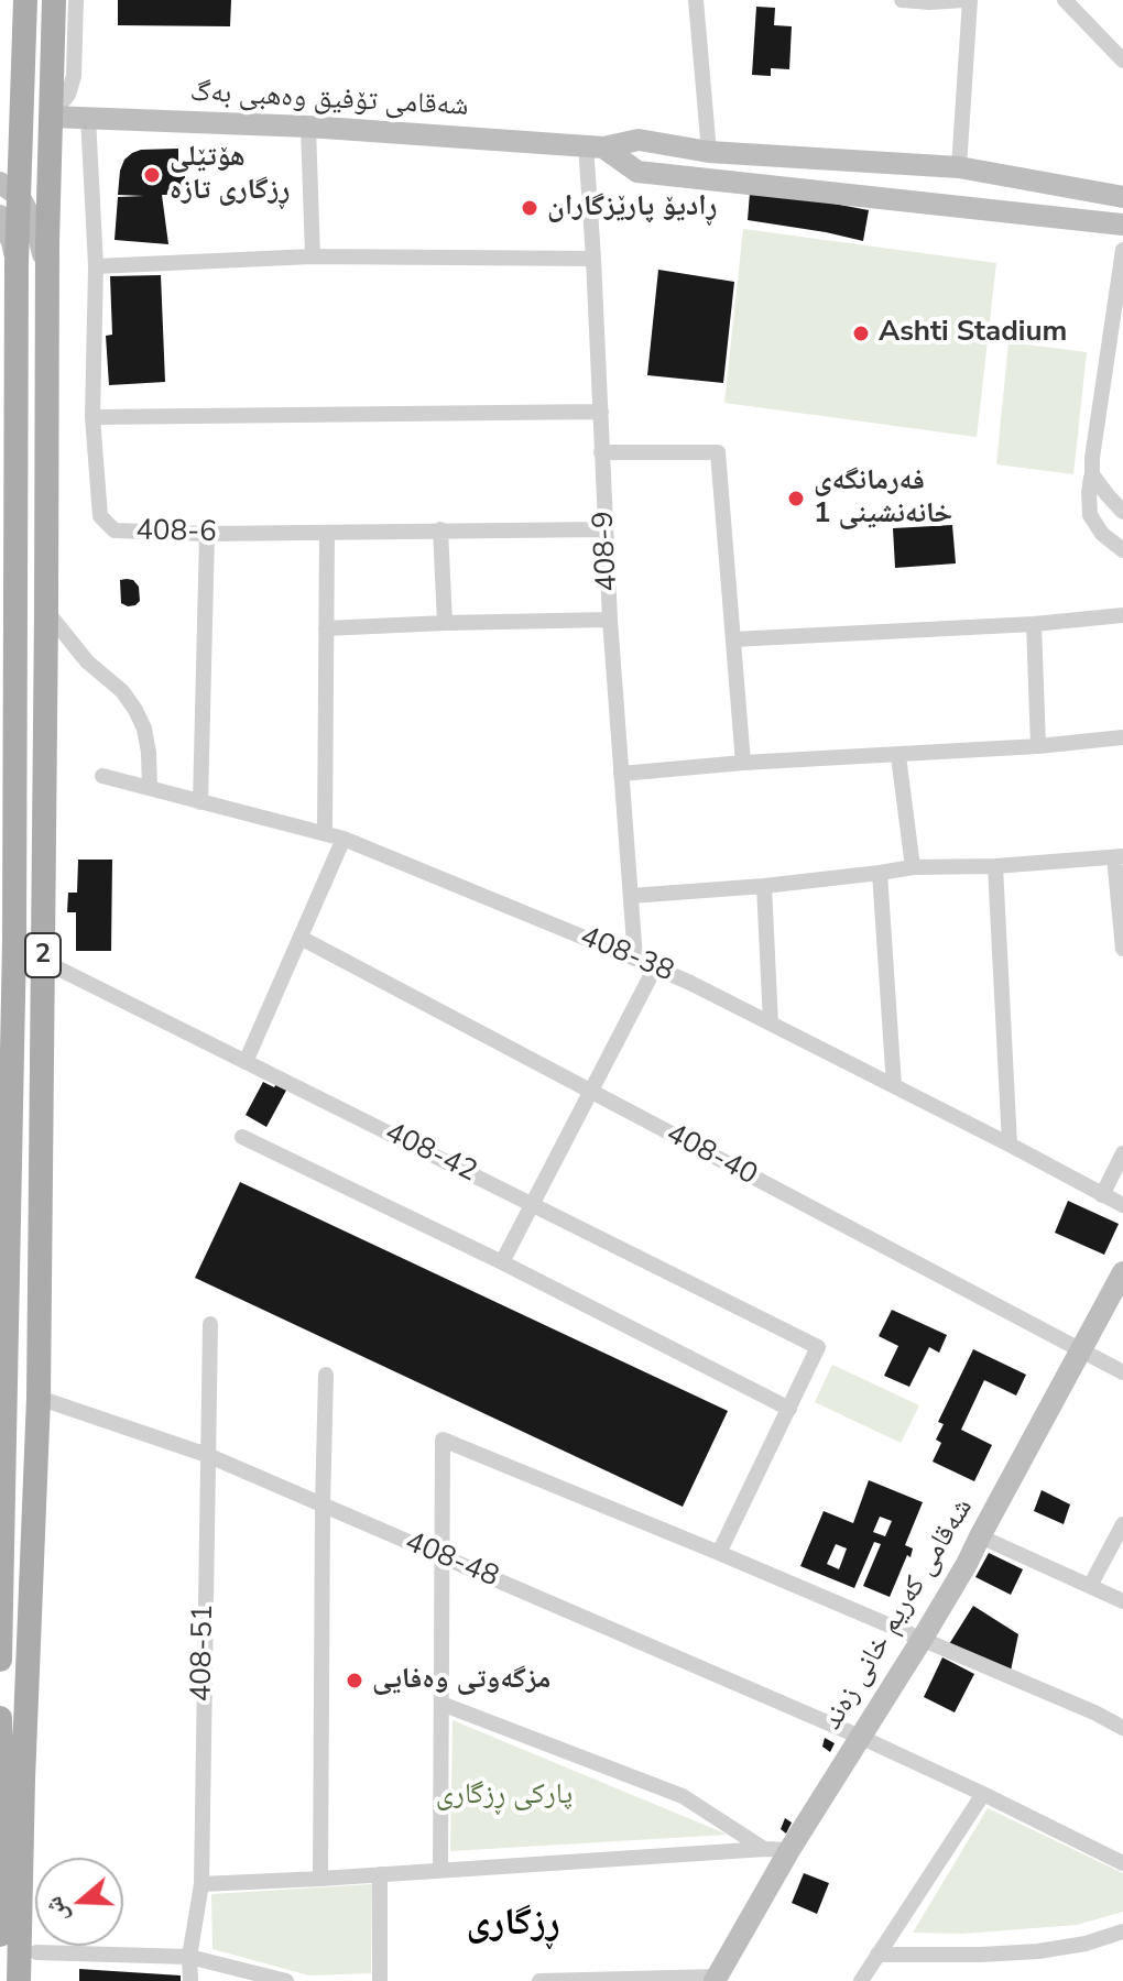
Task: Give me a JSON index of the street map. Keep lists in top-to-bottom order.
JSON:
{
  "streets": {
    "main road": ["2"],
    "street": [
      "شەقامی تۆفیق وەهبی بەگ",
      "408-6",
      "408-9",
      "408-38",
      "408-42",
      "408-40",
      "408-48",
      "شەقامی کەریم خانی زەند",
      "408-51"
    ]
  },
  "crossings": [
    ["شەقامی تۆفیق وەهبی بەگ", "408-6"],
    ["شەقامی تۆفیق وەهبی بەگ", "408-9"],
    ["شەقامی تۆفیق وەهبی بەگ", "2"],
    ["408-6", "408-9"],
    ["408-9", "408-38"],
    ["2", "408-42"],
    ["2", "408-48"],
    ["408-40", "شەقامی کەریم خانی زەند"],
    ["408-48", "شەقامی کەریم خانی زەند"],
    ["408-48", "408-51"]
  ],
  "districts": ["ڕزگاری"],
  "parks": ["پارکی ڕزگاری"],
  "places": [
    "هۆتێلی ڕزگاری تازە",
    "ڕادیۆ پارێزگاران",
    "Ashti Stadium",
    "فەرمانگەی خانەنشینی 1",
    "مزگەوتی وەفایی"
  ],
  "north": "left"
}
